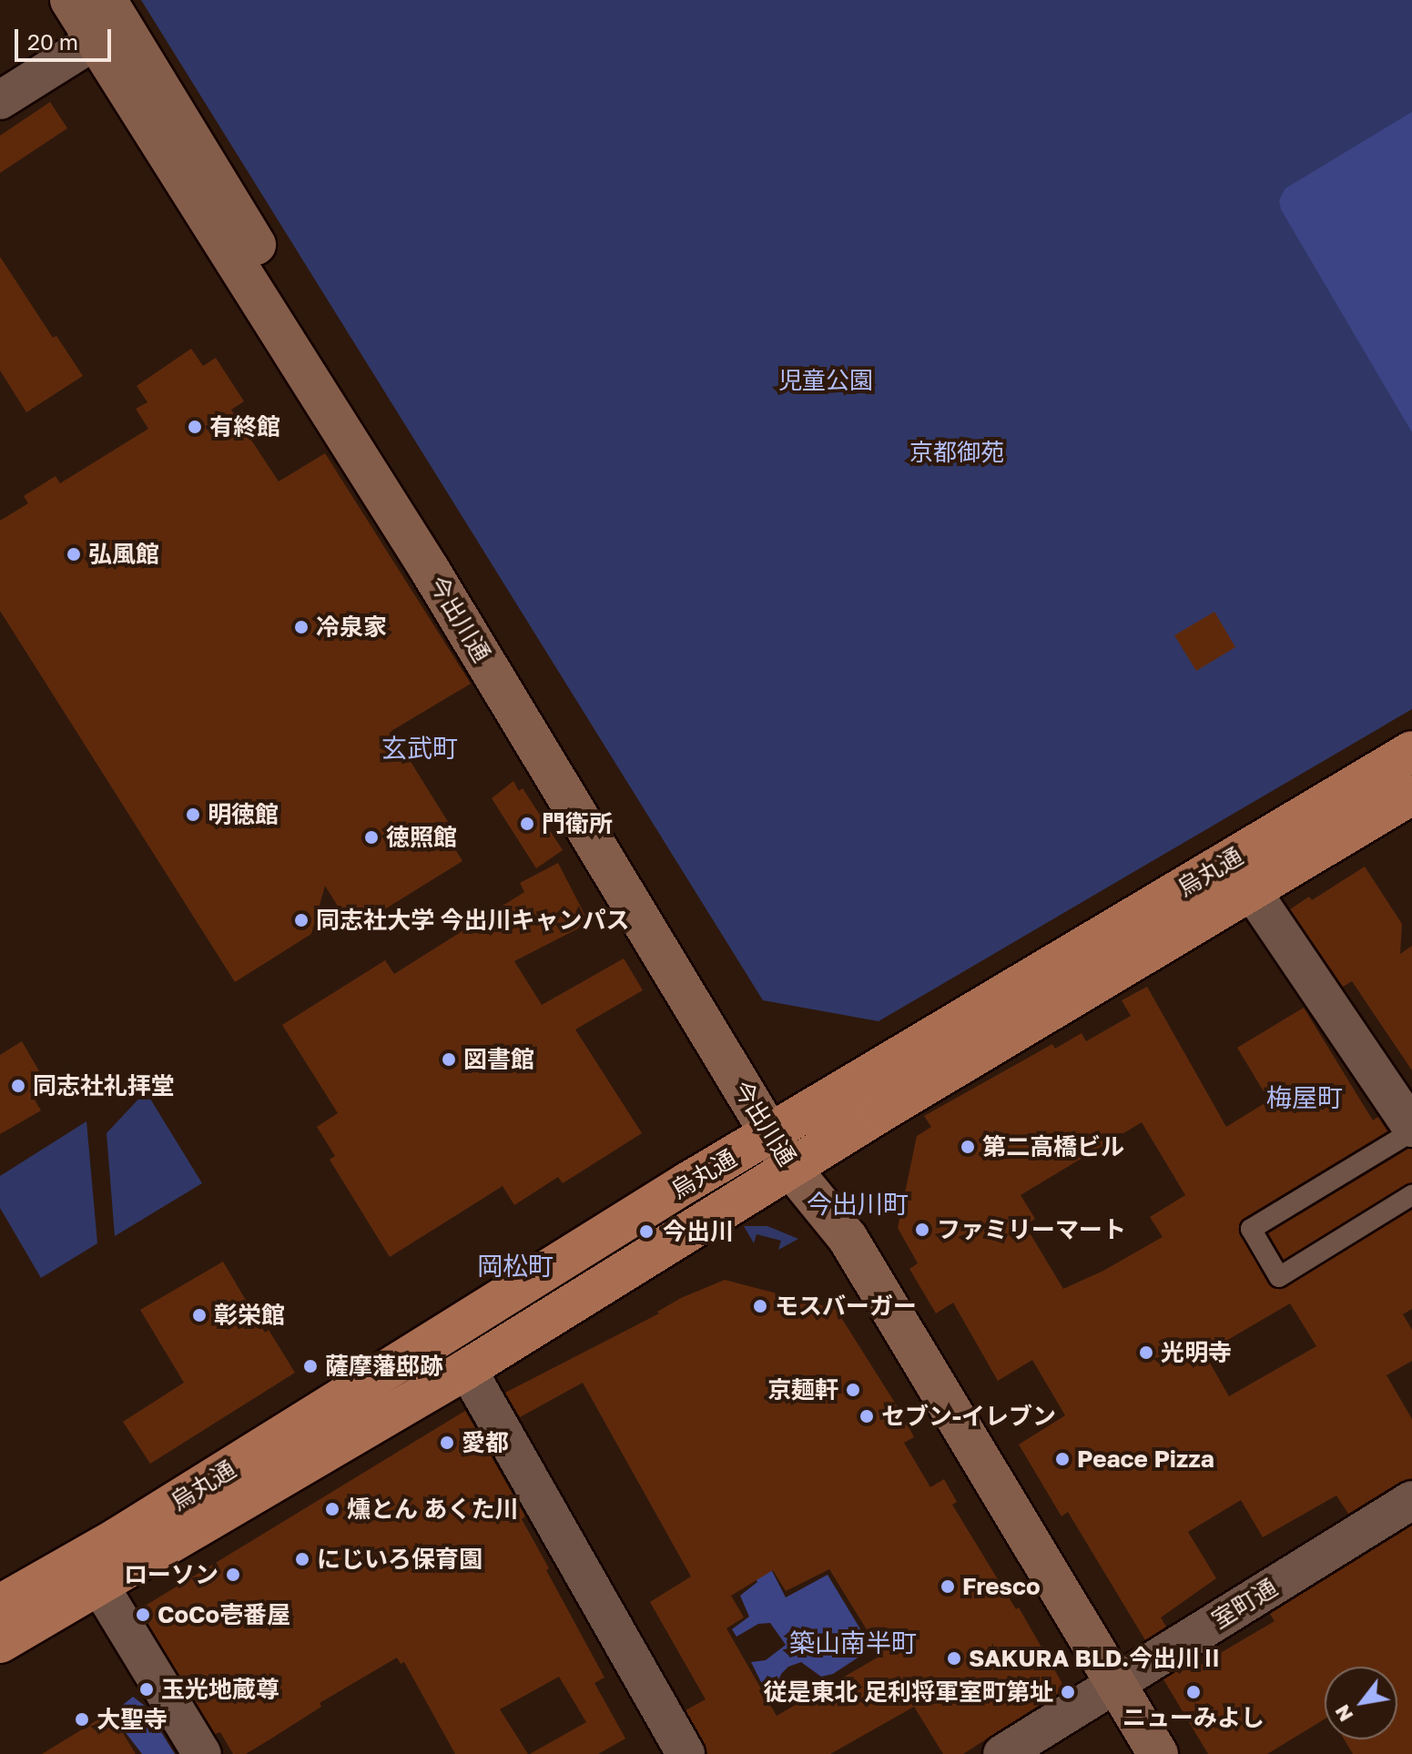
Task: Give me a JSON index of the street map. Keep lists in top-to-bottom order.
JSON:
{
  "streets": {
    "highway": ["烏丸通"],
    "main road": ["今出川通"],
    "street": ["室町通"]
  },
  "crossings": [
    ["今出川通", "烏丸通"],
    ["今出川通", "室町通"]
  ],
  "districts": [
    "玄武町",
    "梅屋町",
    "今出川町",
    "岡松町",
    "築山南半町"
  ],
  "parks": ["児童公園", "京都御苑"],
  "places": [
    "有終館",
    "弘風館",
    "冷泉家",
    "明徳館",
    "門衛所",
    "徳照館",
    "同志社大学 今出川キャンパス",
    "図書館",
    "同志社礼拝堂",
    "第二高橋ビル",
    "ファミリーマート",
    "今出川",
    "モスバーガー",
    "彰栄館",
    "光明寺",
    "薩摩藩邸跡",
    "京麺軒",
    "セブン-イレブン",
    "愛都",
    "Peace Pizza",
    "燻とん あくた川",
    "にじいろ保育園",
    "ローソン",
    "Fresco",
    "CoCo壱番屋",
    "SAKURA BLD.今出川Ⅱ",
    "玉光地蔵尊",
    "従是東北 足利将軍室町第址",
    "ニューみよし",
    "大聖寺"
  ],
  "scale_bar": "20 m",
  "north": "bottom left"
}
